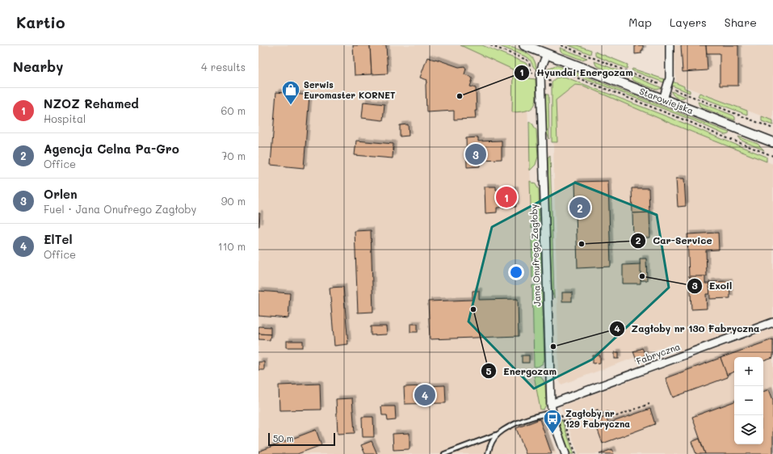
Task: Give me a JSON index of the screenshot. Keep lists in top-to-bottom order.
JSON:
{
  "streets": {
    "street": ["Starowiejska", "Jana Onufrego Zagłoby", "Fabryczna"]
  },
  "crossings": [
    ["Starowiejska", "Jana Onufrego Zagłoby"],
    ["Jana Onufrego Zagłoby", "Fabryczna"]
  ],
  "places": {
    "other": [
      "Hyundai Energozam",
      "Car-Service",
      "Exoil",
      "Energozam",
      "Zagłoby nr 130 Fabryczna"
    ],
    "shop": ["Serwis Euromaster KORNET"],
    "bus stop": ["Zagłoby nr 129 Fabryczna"]
  },
  "scale_bar": "50 m",
  "page": {
    "header": "Kartio",
    "nav": ["Map", "Layers", "Share"],
    "heading": ["Nearby", "4 results"],
    "list": [
      {
        "mark": "1",
        "name": "NZOZ Rehamed",
        "note": "Hospital",
        "value": "60 m"
      },
      {
        "mark": "2",
        "name": "Agencja Celna Pa-Gro",
        "note": "Office",
        "value": "70 m"
      },
      {
        "mark": "3",
        "name": "Orlen",
        "note": "Fuel · Jana Onufrego Zagłoby",
        "value": "90 m"
      },
      {
        "mark": "4",
        "name": "ElTel",
        "note": "Office",
        "value": "110 m"
      }
    ],
    "pins": [
      "3",
      "1",
      "2",
      "4"
    ],
    "map_buttons": ["+", "−"],
    "scale": "50 m"
  }
}
